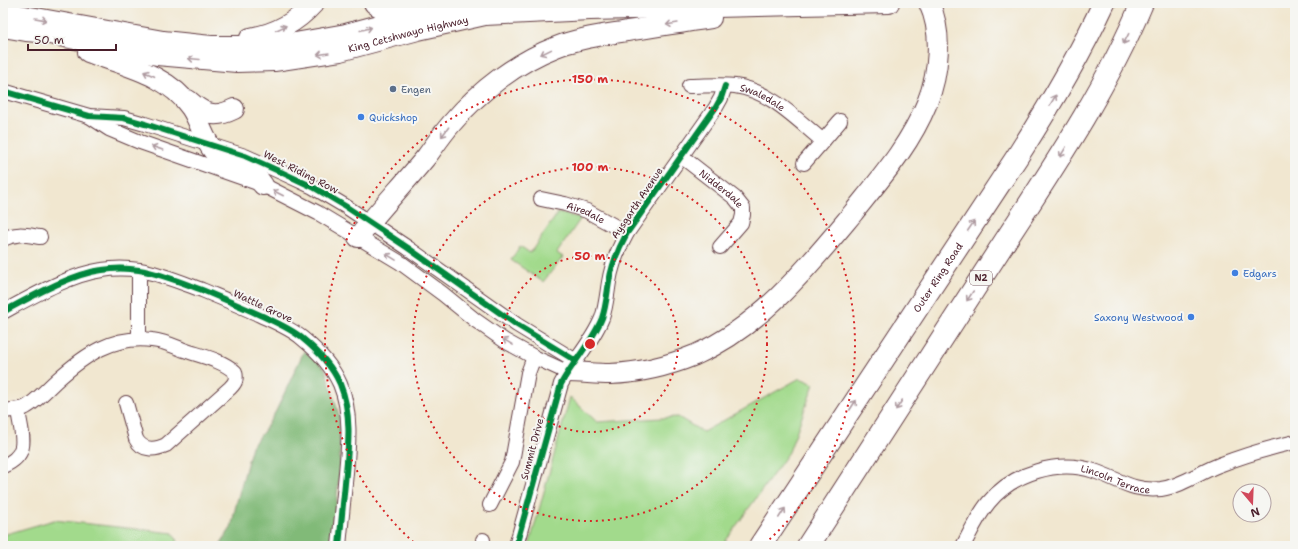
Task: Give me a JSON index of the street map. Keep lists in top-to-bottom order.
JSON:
{
  "streets": {
    "highway": ["Outer Ring Road", "N2"],
    "main road": ["King Cetshwayo Highway"],
    "street": [
      "Swaledale",
      "West Riding Row",
      "Nidderdale",
      "Aysgarth Avenue",
      "Airedale",
      "Wattle Grove",
      "Summit Drive",
      "Lincoln Terrace"
    ]
  },
  "crossings": [
    ["Swaledale", "Aysgarth Avenue"],
    ["West Riding Row", "Aysgarth Avenue"],
    ["West Riding Row", "Summit Drive"],
    ["Nidderdale", "Aysgarth Avenue"],
    ["Aysgarth Avenue", "Airedale"],
    ["Aysgarth Avenue", "Summit Drive"]
  ],
  "places": [
    "Engen",
    "Quickshop",
    "Edgars",
    "Saxony Westwood"
  ],
  "scale_bar": "50 m",
  "north": "bottom",
  "rings": ["150 m", "100 m", "50 m"]
}
